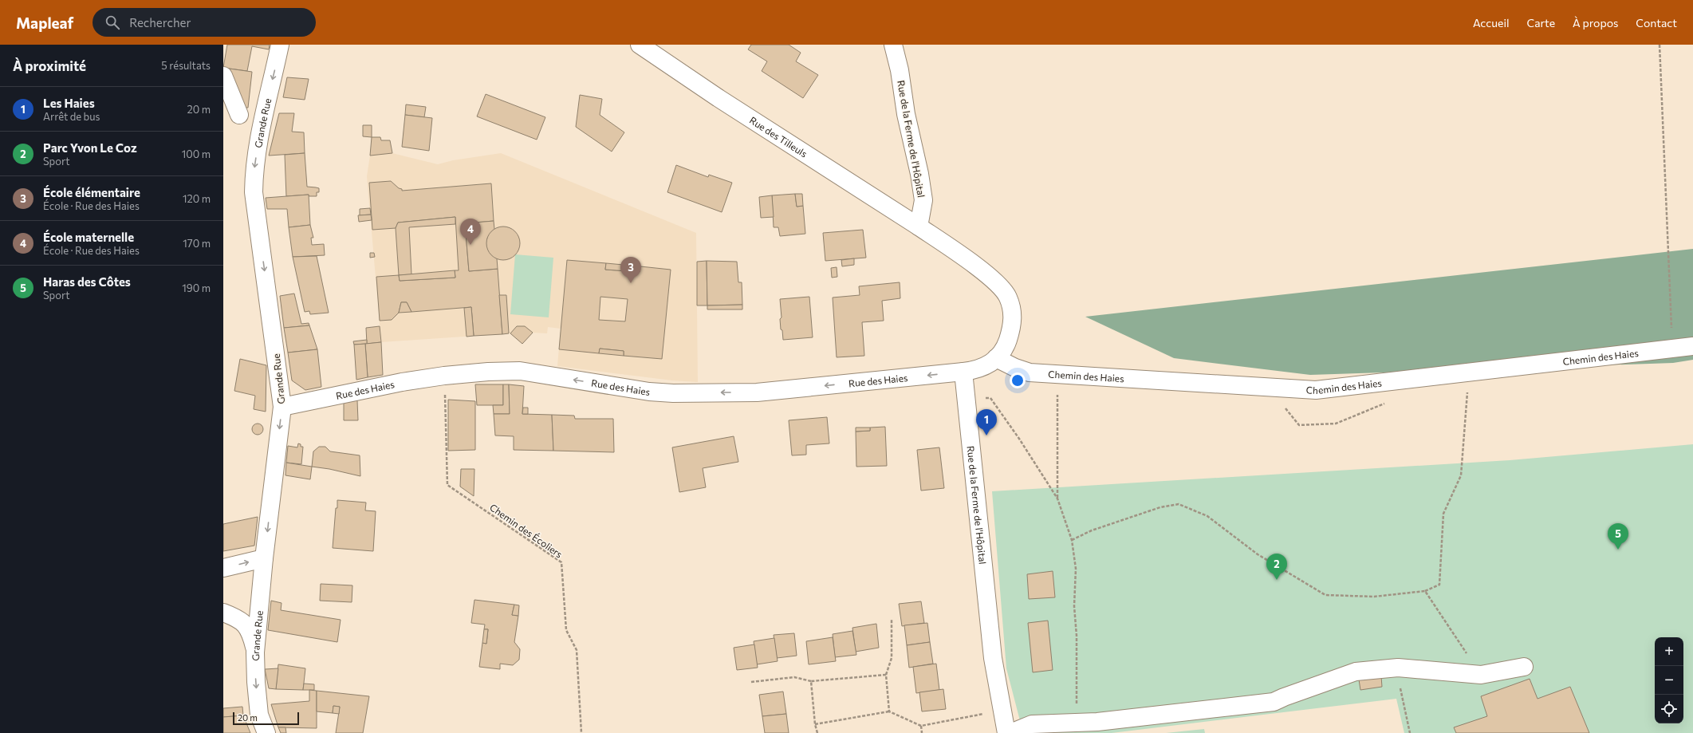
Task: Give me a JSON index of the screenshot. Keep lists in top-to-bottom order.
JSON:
{
  "streets": {
    "street": [
      "Grande Rue",
      "Rue des Tilleuls",
      "Rue de la Ferme de l'Hôpital",
      "Chemin des Haies",
      "Rue des Haies"
    ],
    "path": ["Chemin des Écoliers"]
  },
  "crossings": [
    ["Grande Rue", "Rue des Haies"],
    ["Rue des Tilleuls", "Rue de la Ferme de l'Hôpital"],
    ["Rue de la Ferme de l'Hôpital", "Rue des Haies"],
    ["Rue des Haies", "Chemin des Écoliers"]
  ],
  "one_way": ["Grande Rue", "Rue des Haies"],
  "scale_bar": "20 m",
  "page": {
    "header": "Mapleaf",
    "search": "Rechercher",
    "nav": [
      "Accueil",
      "Carte",
      "À propos",
      "Contact"
    ],
    "heading": ["À proximité", "5 résultats"],
    "list": [
      {
        "mark": "1",
        "name": "Les Haies",
        "note": "Arrêt de bus",
        "value": "20 m"
      },
      {
        "mark": "2",
        "name": "Parc Yvon Le Coz",
        "note": "Sport",
        "value": "100 m"
      },
      {
        "mark": "3",
        "name": "École élémentaire",
        "note": "École · Rue des Haies",
        "value": "120 m"
      },
      {
        "mark": "4",
        "name": "École maternelle",
        "note": "École · Rue des Haies",
        "value": "170 m"
      },
      {
        "mark": "5",
        "name": "Haras des Côtes",
        "note": "Sport",
        "value": "190 m"
      }
    ],
    "pins": [
      "4",
      "3",
      "1",
      "5",
      "2"
    ],
    "map_buttons": ["+", "−"],
    "scale": "20 m"
  }
}
